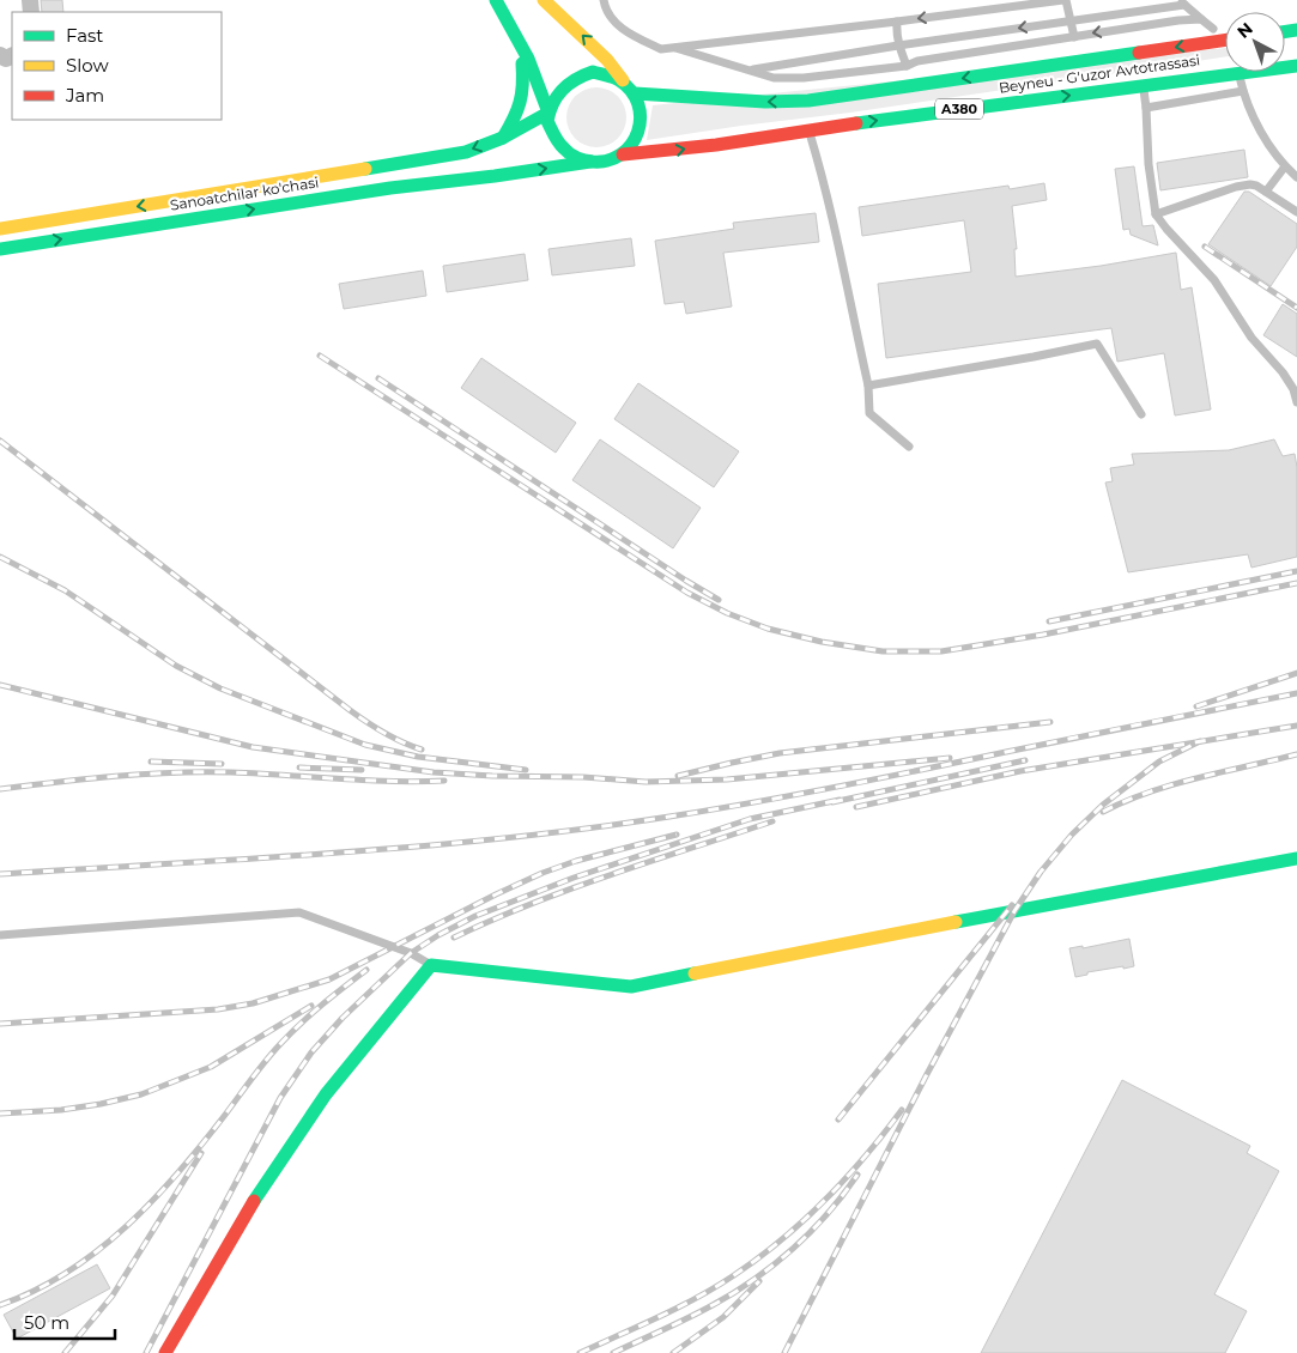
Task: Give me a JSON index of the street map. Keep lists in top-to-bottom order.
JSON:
{
  "streets": {
    "main road": ["Beyneu - G'uzor Avtotrassasi", "A380", "Sanoatchilar ko'chasi"]
  },
  "crossings": [
    ["Beyneu - G'uzor Avtotrassasi", "Sanoatchilar ko'chasi"]
  ],
  "legend": ["Fast", "Slow", "Jam"],
  "scale_bar": "50 m",
  "north": "top left"
}
